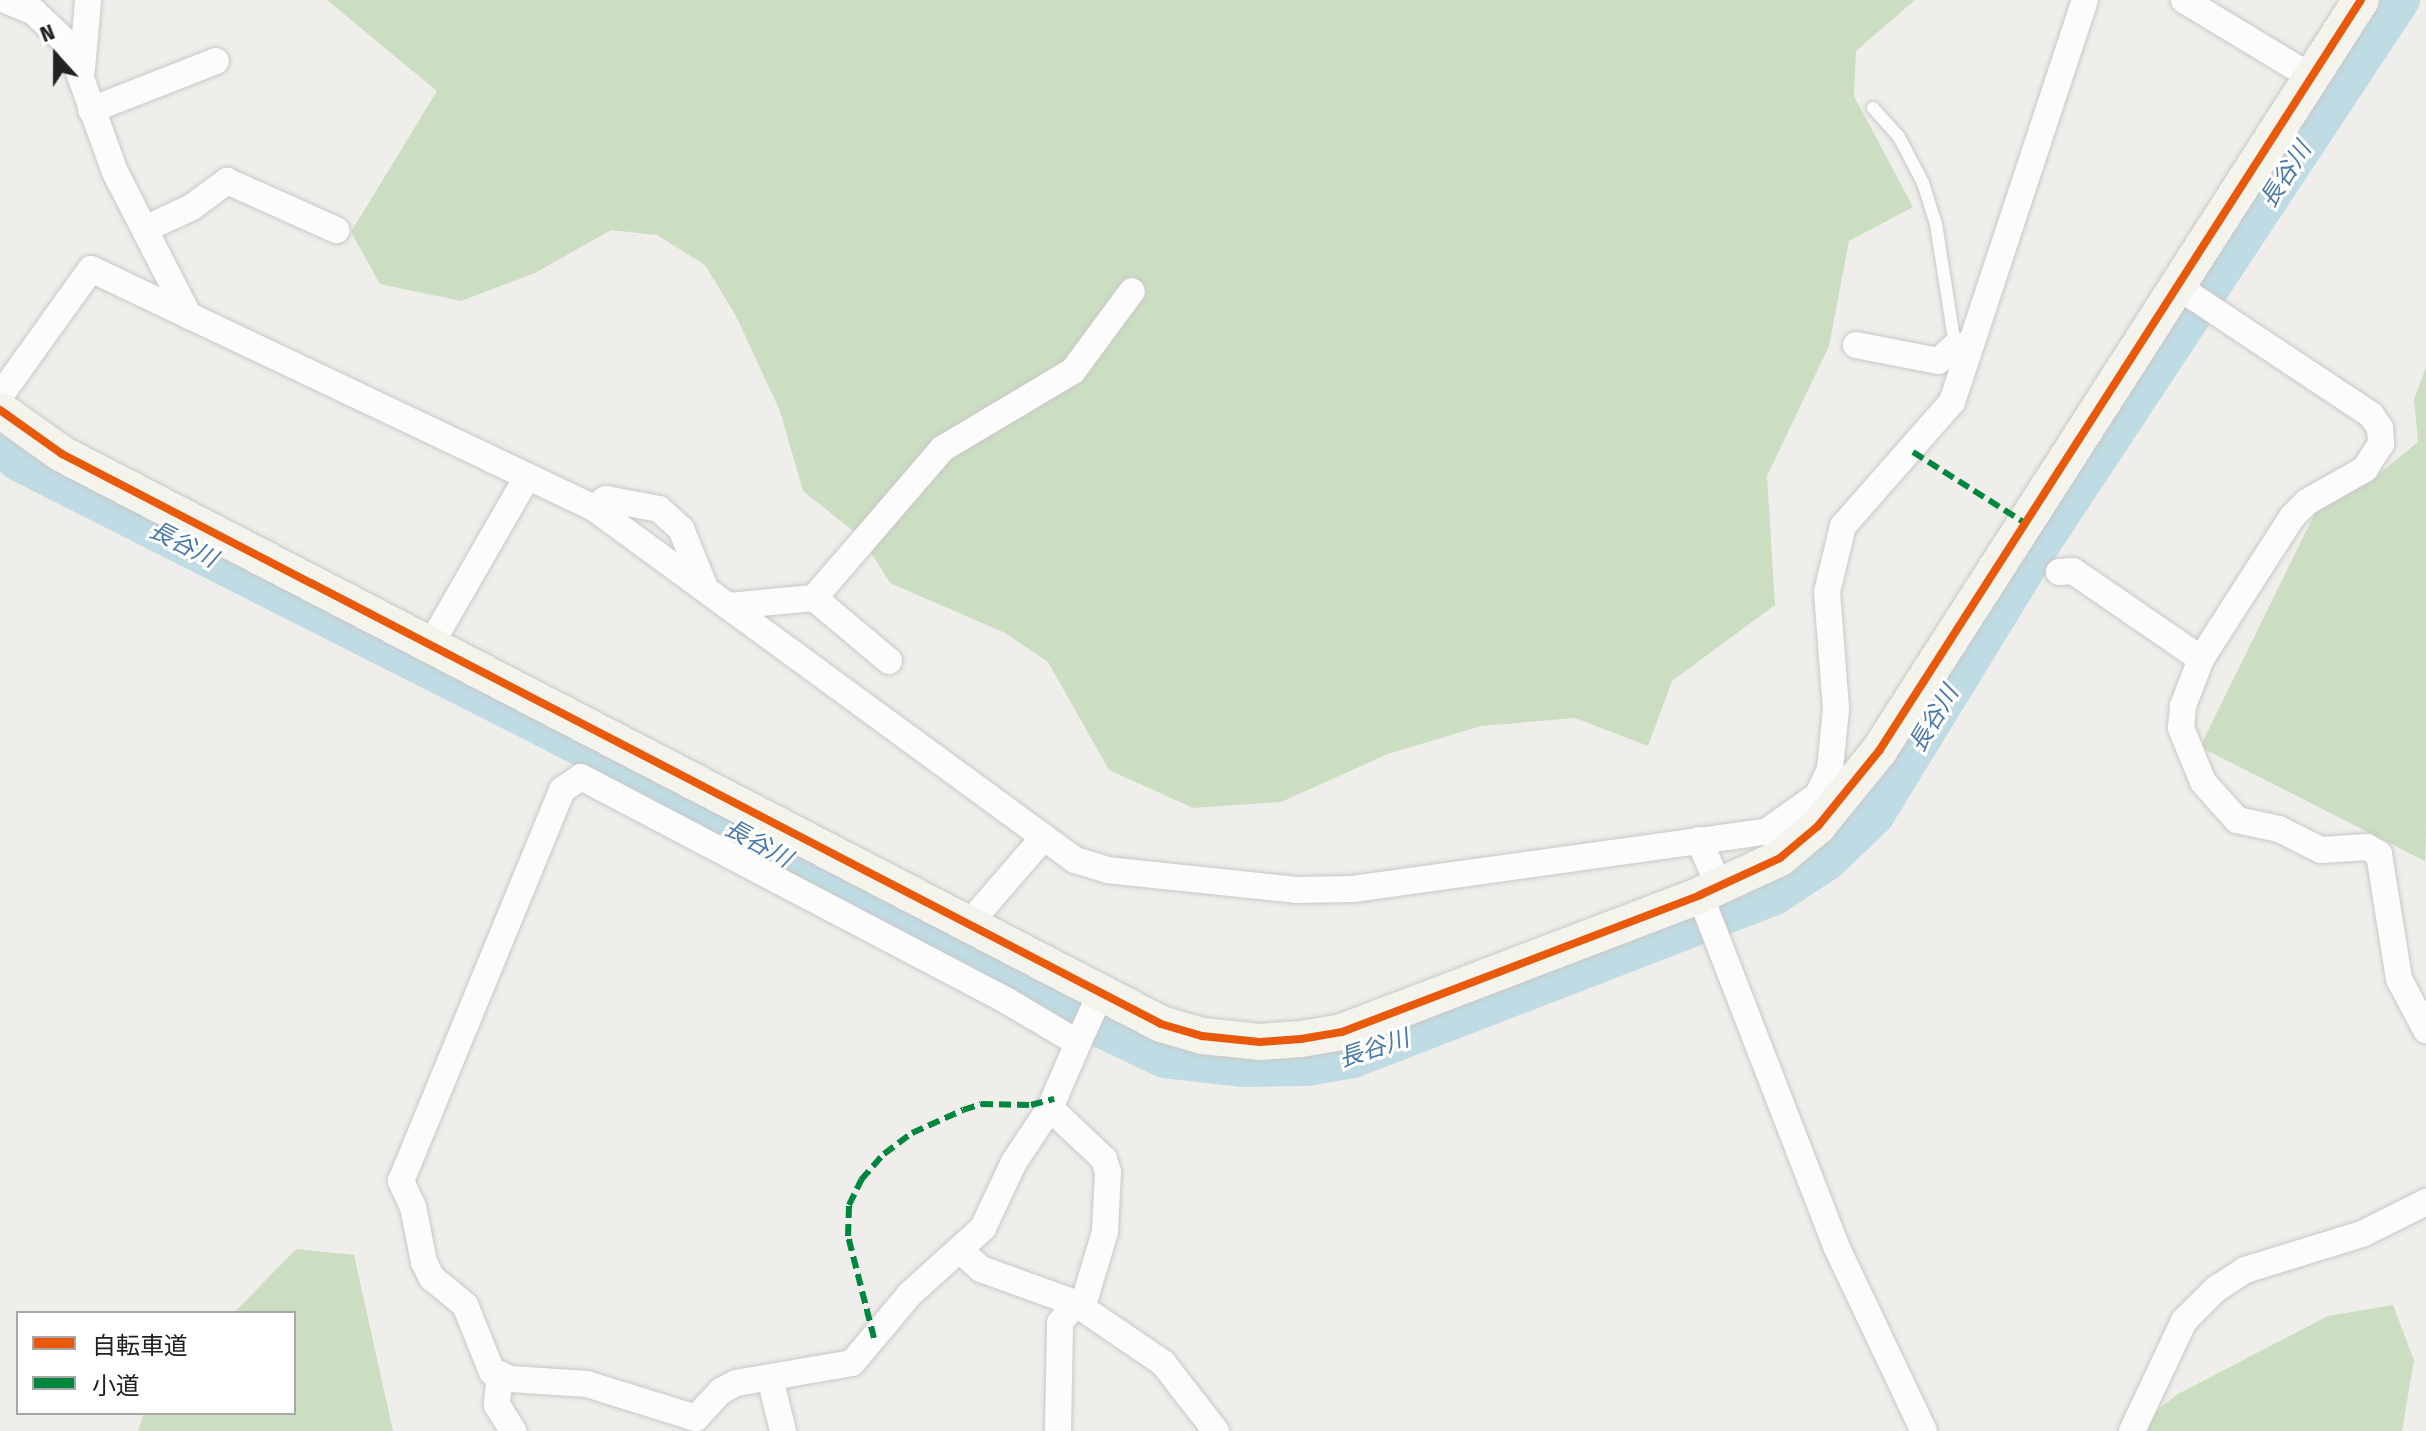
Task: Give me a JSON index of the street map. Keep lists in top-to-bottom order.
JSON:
{
  "water": ["長谷川"],
  "legend": ["自転車道", "小道"],
  "north": "top"
}
